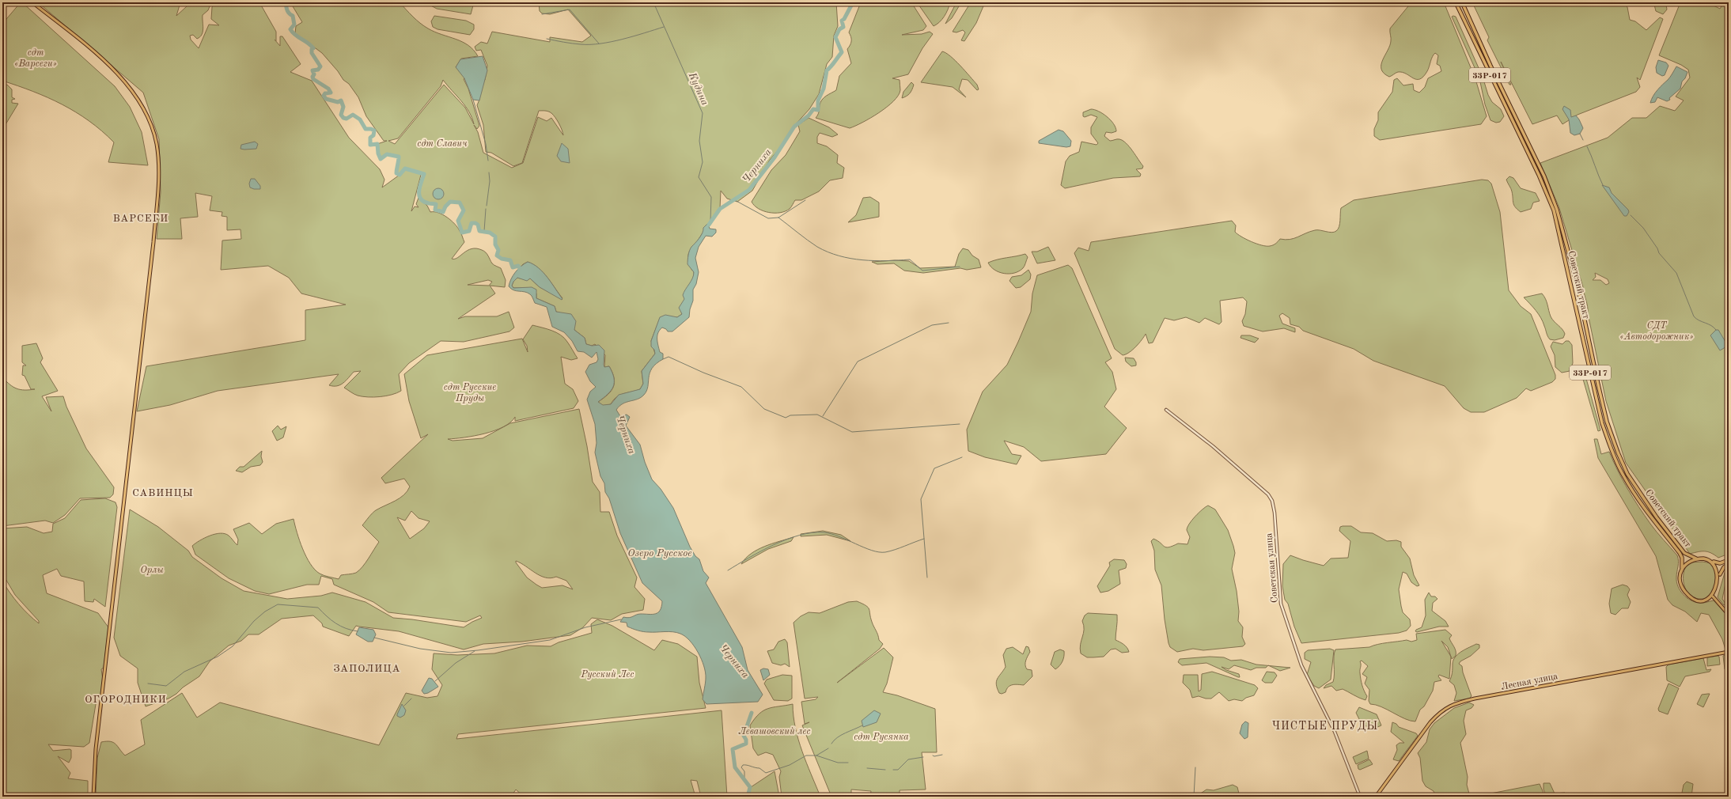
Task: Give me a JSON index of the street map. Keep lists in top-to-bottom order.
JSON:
{
  "streets": {
    "highway": ["33Р-017", "Советский тракт"],
    "main road": ["Лесная улица"],
    "street": ["Советская улица"]
  },
  "crossings": [
    ["33Р-017", "Советский тракт"]
  ],
  "districts": [
    "ВАРСЕГИ",
    "САВИНЦЫ",
    "ЗАПОЛИЦА",
    "ОГОРОДНИКИ",
    "ЧИСТЫЕ ПРУДЫ"
  ],
  "water": ["Кудина", "Черниха", "Озеро Русское"],
  "parks": [
    "сдт «Варсеги»",
    "сдт Славич",
    "СДТ «Автодорожник»",
    "сдт Русские Пруды",
    "Орлы",
    "Русский Лес",
    "Левашовский лес",
    "сдт Русянка"
  ]
}
